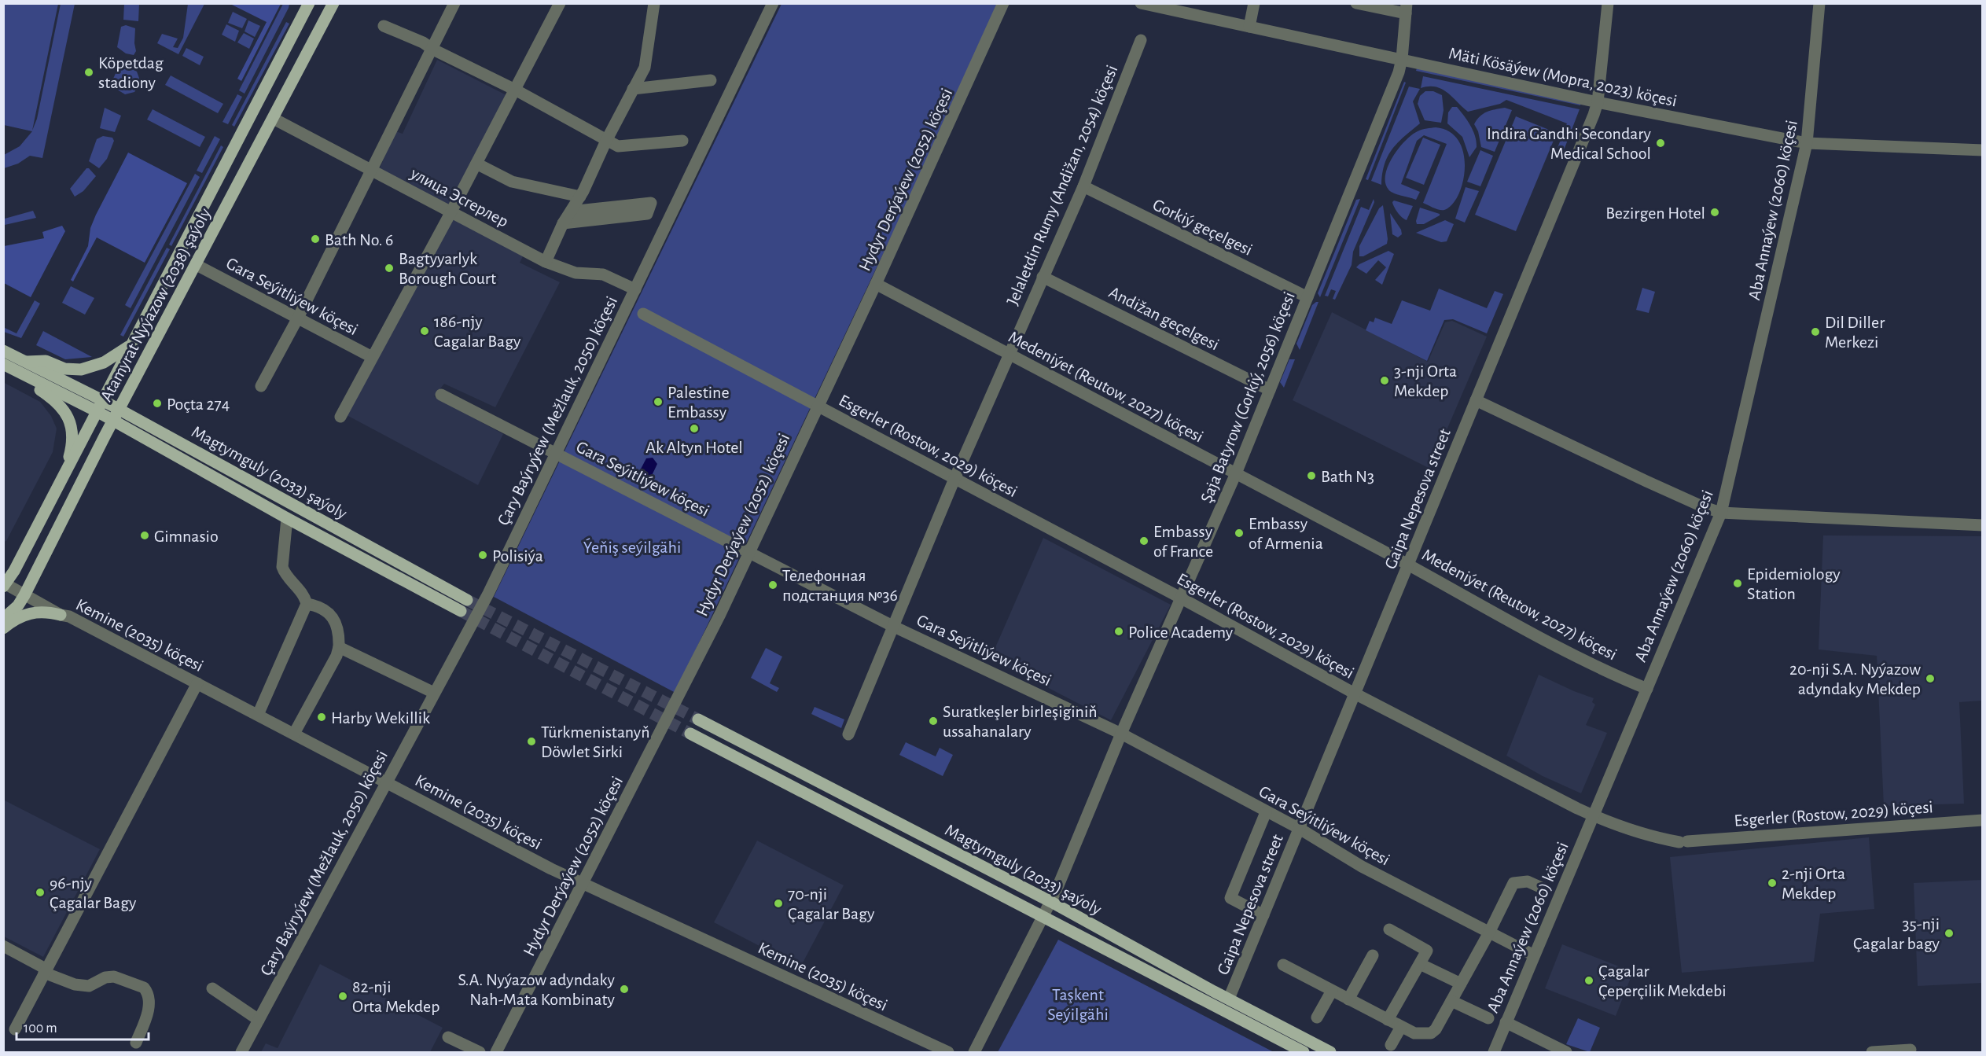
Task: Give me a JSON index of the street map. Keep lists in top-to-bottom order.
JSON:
{
  "streets": {
    "main road": ["Atamyrat Nyýazow (2038) şaýoly", "Magtymguly (2033) şaýoly"],
    "street": [
      "Mäti Kösäýew (Mopra, 2023) köçesi",
      "Hydyr Derýaýew (2052) köçesi",
      "Jelaletdin Rumy (Andižan, 2054) köçesi",
      "улица Эсгерлер",
      "Aba Annaýew (2060) köçesi",
      "Gorkiý geçelgesi",
      "Gara Seýitliýew köçesi",
      "Andižan geçelgesi",
      "Medeniýet (Reutow, 2027) köçesi",
      "Şaja Batyrow (Gorkiý, 2056) köçesi",
      "Çary Baýryýew (Mežlauk, 2050) köçesi",
      "Esgerler (Rostow, 2029) köçesi",
      "Gaipa Nepesova street",
      "Kemine (2035) köçesi"
    ]
  },
  "crossings": [
    ["Mäti Kösäýew (Mopra, 2023) köçesi", "Aba Annaýew (2060) köçesi"],
    ["Mäti Kösäýew (Mopra, 2023) köçesi", "Şaja Batyrow (Gorkiý, 2056) köçesi"],
    ["Mäti Kösäýew (Mopra, 2023) köçesi", "Gaipa Nepesova street"],
    ["Hydyr Derýaýew (2052) köçesi", "Gara Seýitliýew köçesi"],
    ["Hydyr Derýaýew (2052) köçesi", "Medeniýet (Reutow, 2027) köçesi"],
    ["Hydyr Derýaýew (2052) köçesi", "Esgerler (Rostow, 2029) köçesi"],
    ["Hydyr Derýaýew (2052) köçesi", "Kemine (2035) köçesi"],
    ["Jelaletdin Rumy (Andižan, 2054) köçesi", "Gorkiý geçelgesi"],
    ["Jelaletdin Rumy (Andižan, 2054) köçesi", "Gara Seýitliýew köçesi"],
    ["Jelaletdin Rumy (Andižan, 2054) köçesi", "Andižan geçelgesi"],
    ["Jelaletdin Rumy (Andižan, 2054) köçesi", "Medeniýet (Reutow, 2027) köçesi"],
    ["Jelaletdin Rumy (Andižan, 2054) köçesi", "Esgerler (Rostow, 2029) köçesi"],
    ["улица Эсгерлер", "Atamyrat Nyýazow (2038) şaýoly"],
    ["улица Эсгерлер", "Çary Baýryýew (Mežlauk, 2050) köçesi"],
    ["Aba Annaýew (2060) köçesi", "Gara Seýitliýew köçesi"],
    ["Aba Annaýew (2060) köçesi", "Medeniýet (Reutow, 2027) köçesi"],
    ["Aba Annaýew (2060) köçesi", "Esgerler (Rostow, 2029) köçesi"],
    ["Gorkiý geçelgesi", "Şaja Batyrow (Gorkiý, 2056) köçesi"],
    ["Gara Seýitliýew köçesi", "Atamyrat Nyýazow (2038) şaýoly"],
    ["Gara Seýitliýew köçesi", "Şaja Batyrow (Gorkiý, 2056) köçesi"],
    ["Gara Seýitliýew köçesi", "Çary Baýryýew (Mežlauk, 2050) köçesi"],
    ["Gara Seýitliýew köçesi", "Gaipa Nepesova street"],
    ["Atamyrat Nyýazow (2038) şaýoly", "Magtymguly (2033) şaýoly"],
    ["Atamyrat Nyýazow (2038) şaýoly", "Kemine (2035) köçesi"],
    ["Andižan geçelgesi", "Şaja Batyrow (Gorkiý, 2056) köçesi"],
    ["Medeniýet (Reutow, 2027) köçesi", "Şaja Batyrow (Gorkiý, 2056) köçesi"],
    ["Medeniýet (Reutow, 2027) köçesi", "Gaipa Nepesova street"],
    ["Şaja Batyrow (Gorkiý, 2056) köçesi", "Esgerler (Rostow, 2029) köçesi"],
    ["Şaja Batyrow (Gorkiý, 2056) köçesi", "Magtymguly (2033) şaýoly"],
    ["Çary Baýryýew (Mežlauk, 2050) köçesi", "Kemine (2035) köçesi"],
    ["Esgerler (Rostow, 2029) köçesi", "Gaipa Nepesova street"],
    ["Magtymguly (2033) şaýoly", "Gaipa Nepesova street"]
  ],
  "parks": ["Ýeňiş seýilgähi", "Taşkent Seýilgähi"],
  "places": [
    "Köpetdag stadiony",
    "Indira Gandhi Secondary Medical School",
    "Bezirgen Hotel",
    "Bath No. 6",
    "Bagtyyarlyk Borough Court",
    "186-njy Cagalar Bagy",
    "Dil Diller Merkezi",
    "3-nji Orta Mekdep",
    "Palestine Embassy",
    "Poçta 274",
    "Ak Altyn Hotel",
    "Bath N3",
    "Embassy of Armenia",
    "Gimnasio",
    "Embassy of France",
    "Polisiýa",
    "Epidemiology Station",
    "Телефонная подстанция №36",
    "Police Academy",
    "20-nji S.A. Nyýazow adyndaky Mekdep",
    "Harby Wekillik",
    "Suratkeşler birleşiginiň ussahanalary",
    "Türkmenistanyň Döwlet Sirki",
    "2-nji Orta Mekdep",
    "96-njy Çagalar Bagy",
    "70-nji Çagalar Bagy",
    "35-nji Çagalar bagy",
    "Çagalar Çeperçilik Mekdebi",
    "S.A. Nyýazow adyndaky Nah-Mata Kombinaty",
    "82-nji Orta Mekdep"
  ],
  "scale_bar": "100 m"
}
